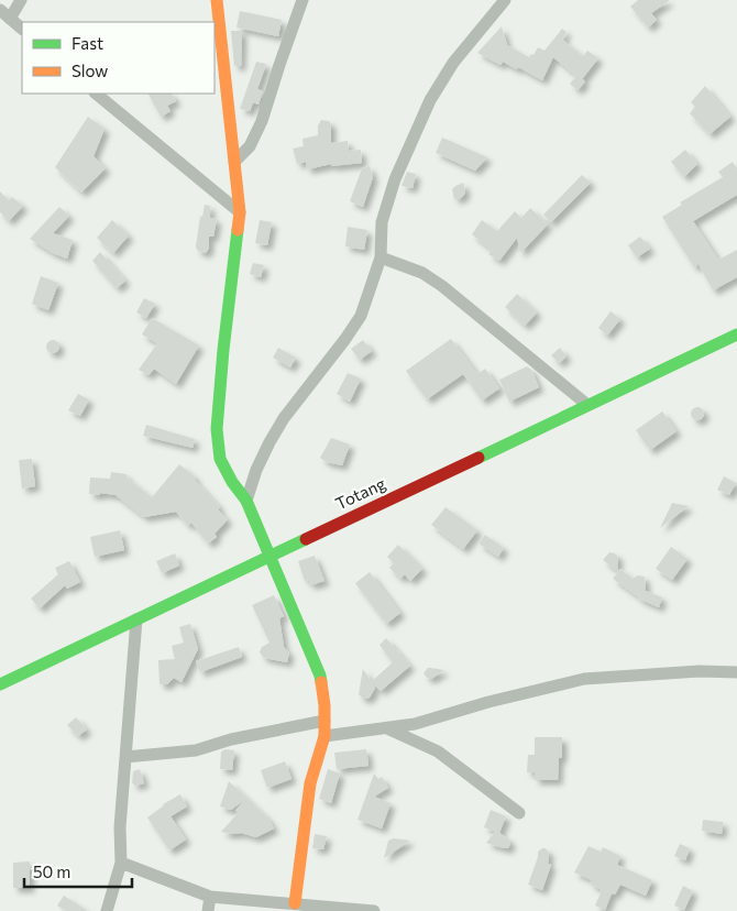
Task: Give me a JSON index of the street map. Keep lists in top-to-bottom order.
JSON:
{
  "streets": {
    "street": ["Totang"]
  },
  "legend": ["Fast", "Slow"],
  "scale_bar": "50 m"
}
